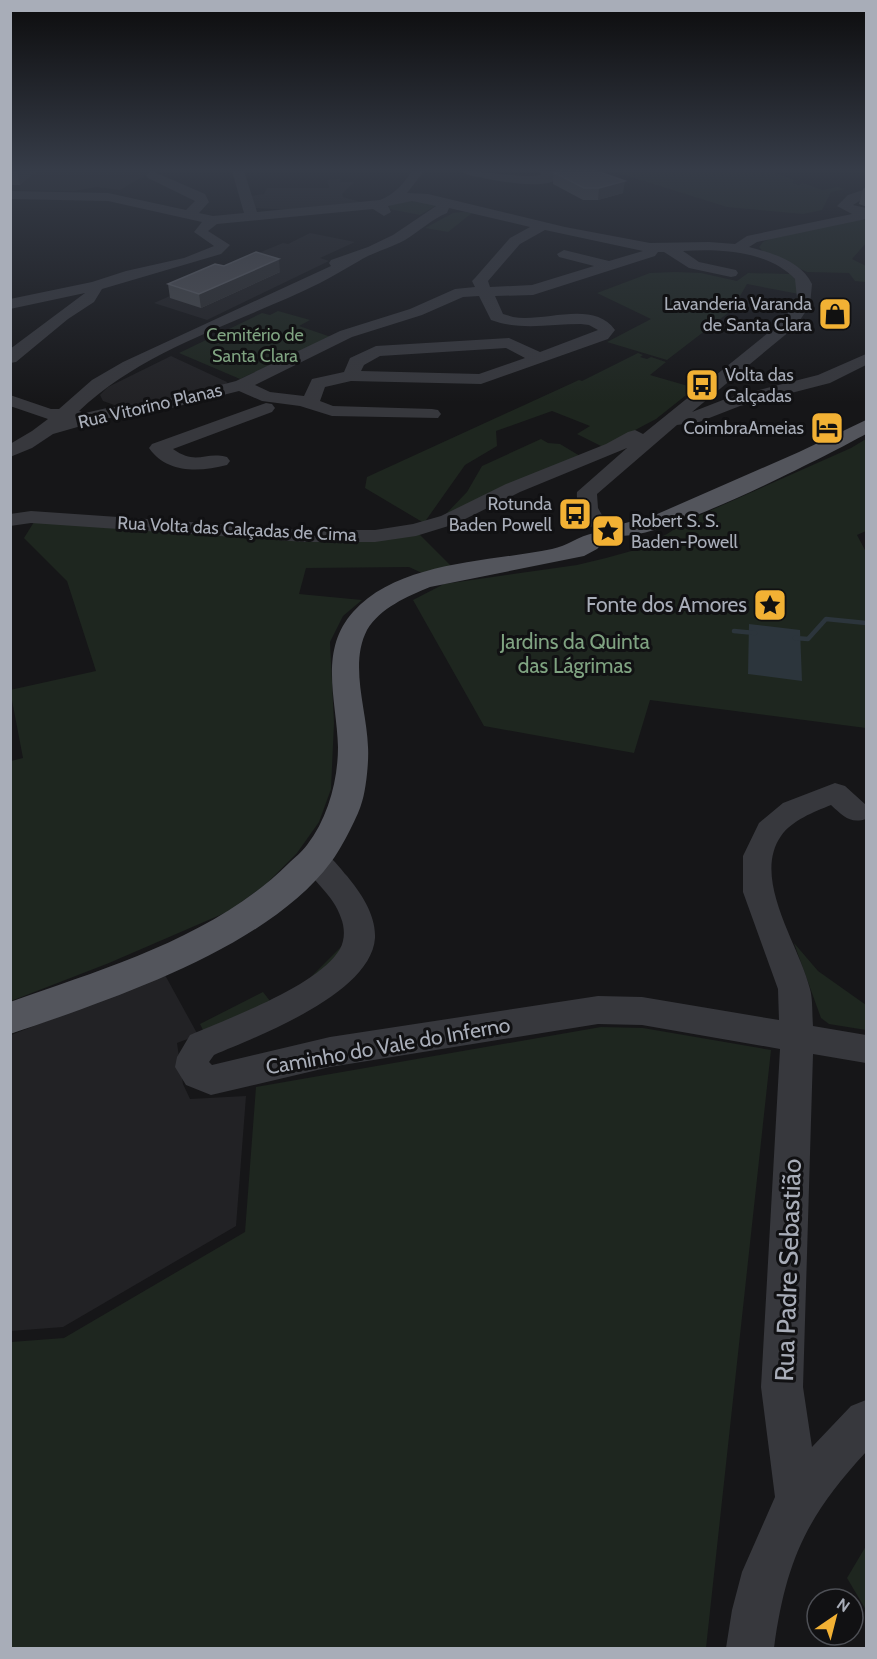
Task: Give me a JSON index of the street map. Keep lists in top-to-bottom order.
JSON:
{
  "streets": {
    "street": [
      "Rua Vitorino Planas",
      "Rua Volta das Calçadas de Cima",
      "Caminho do Vale do Inferno",
      "Rua Padre Sebastião"
    ]
  },
  "crossings": [
    ["Caminho do Vale do Inferno", "Rua Padre Sebastião"]
  ],
  "parks": ["Cemitério de Santa Clara", "Jardins da Quinta das Lágrimas"],
  "places": {
    "shop": ["Lavanderia Varanda de Santa Clara"],
    "bus stop": ["Volta das Calçadas", "Rotunda Baden Powell"],
    "hotel": ["CoimbraAmeias"],
    "place": ["Robert S. S. Baden-Powell", "Fonte dos Amores"]
  },
  "north": "top right"
}
